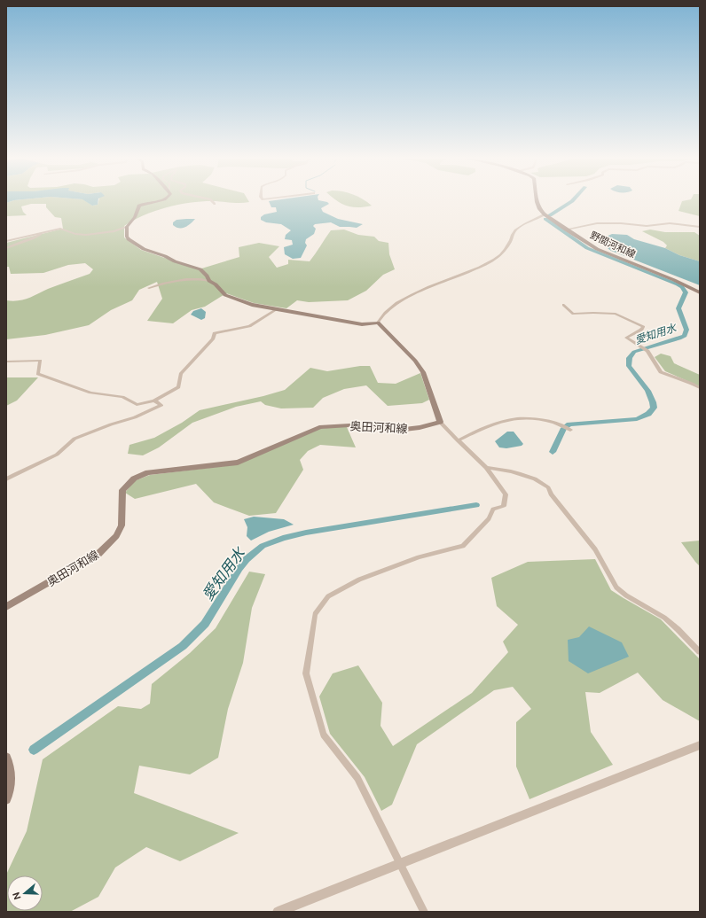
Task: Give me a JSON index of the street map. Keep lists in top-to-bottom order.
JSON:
{
  "streets": {
    "main road": ["野間河和線", "奥田河和線"]
  },
  "water": ["愛知用水"],
  "north": "left"
}
